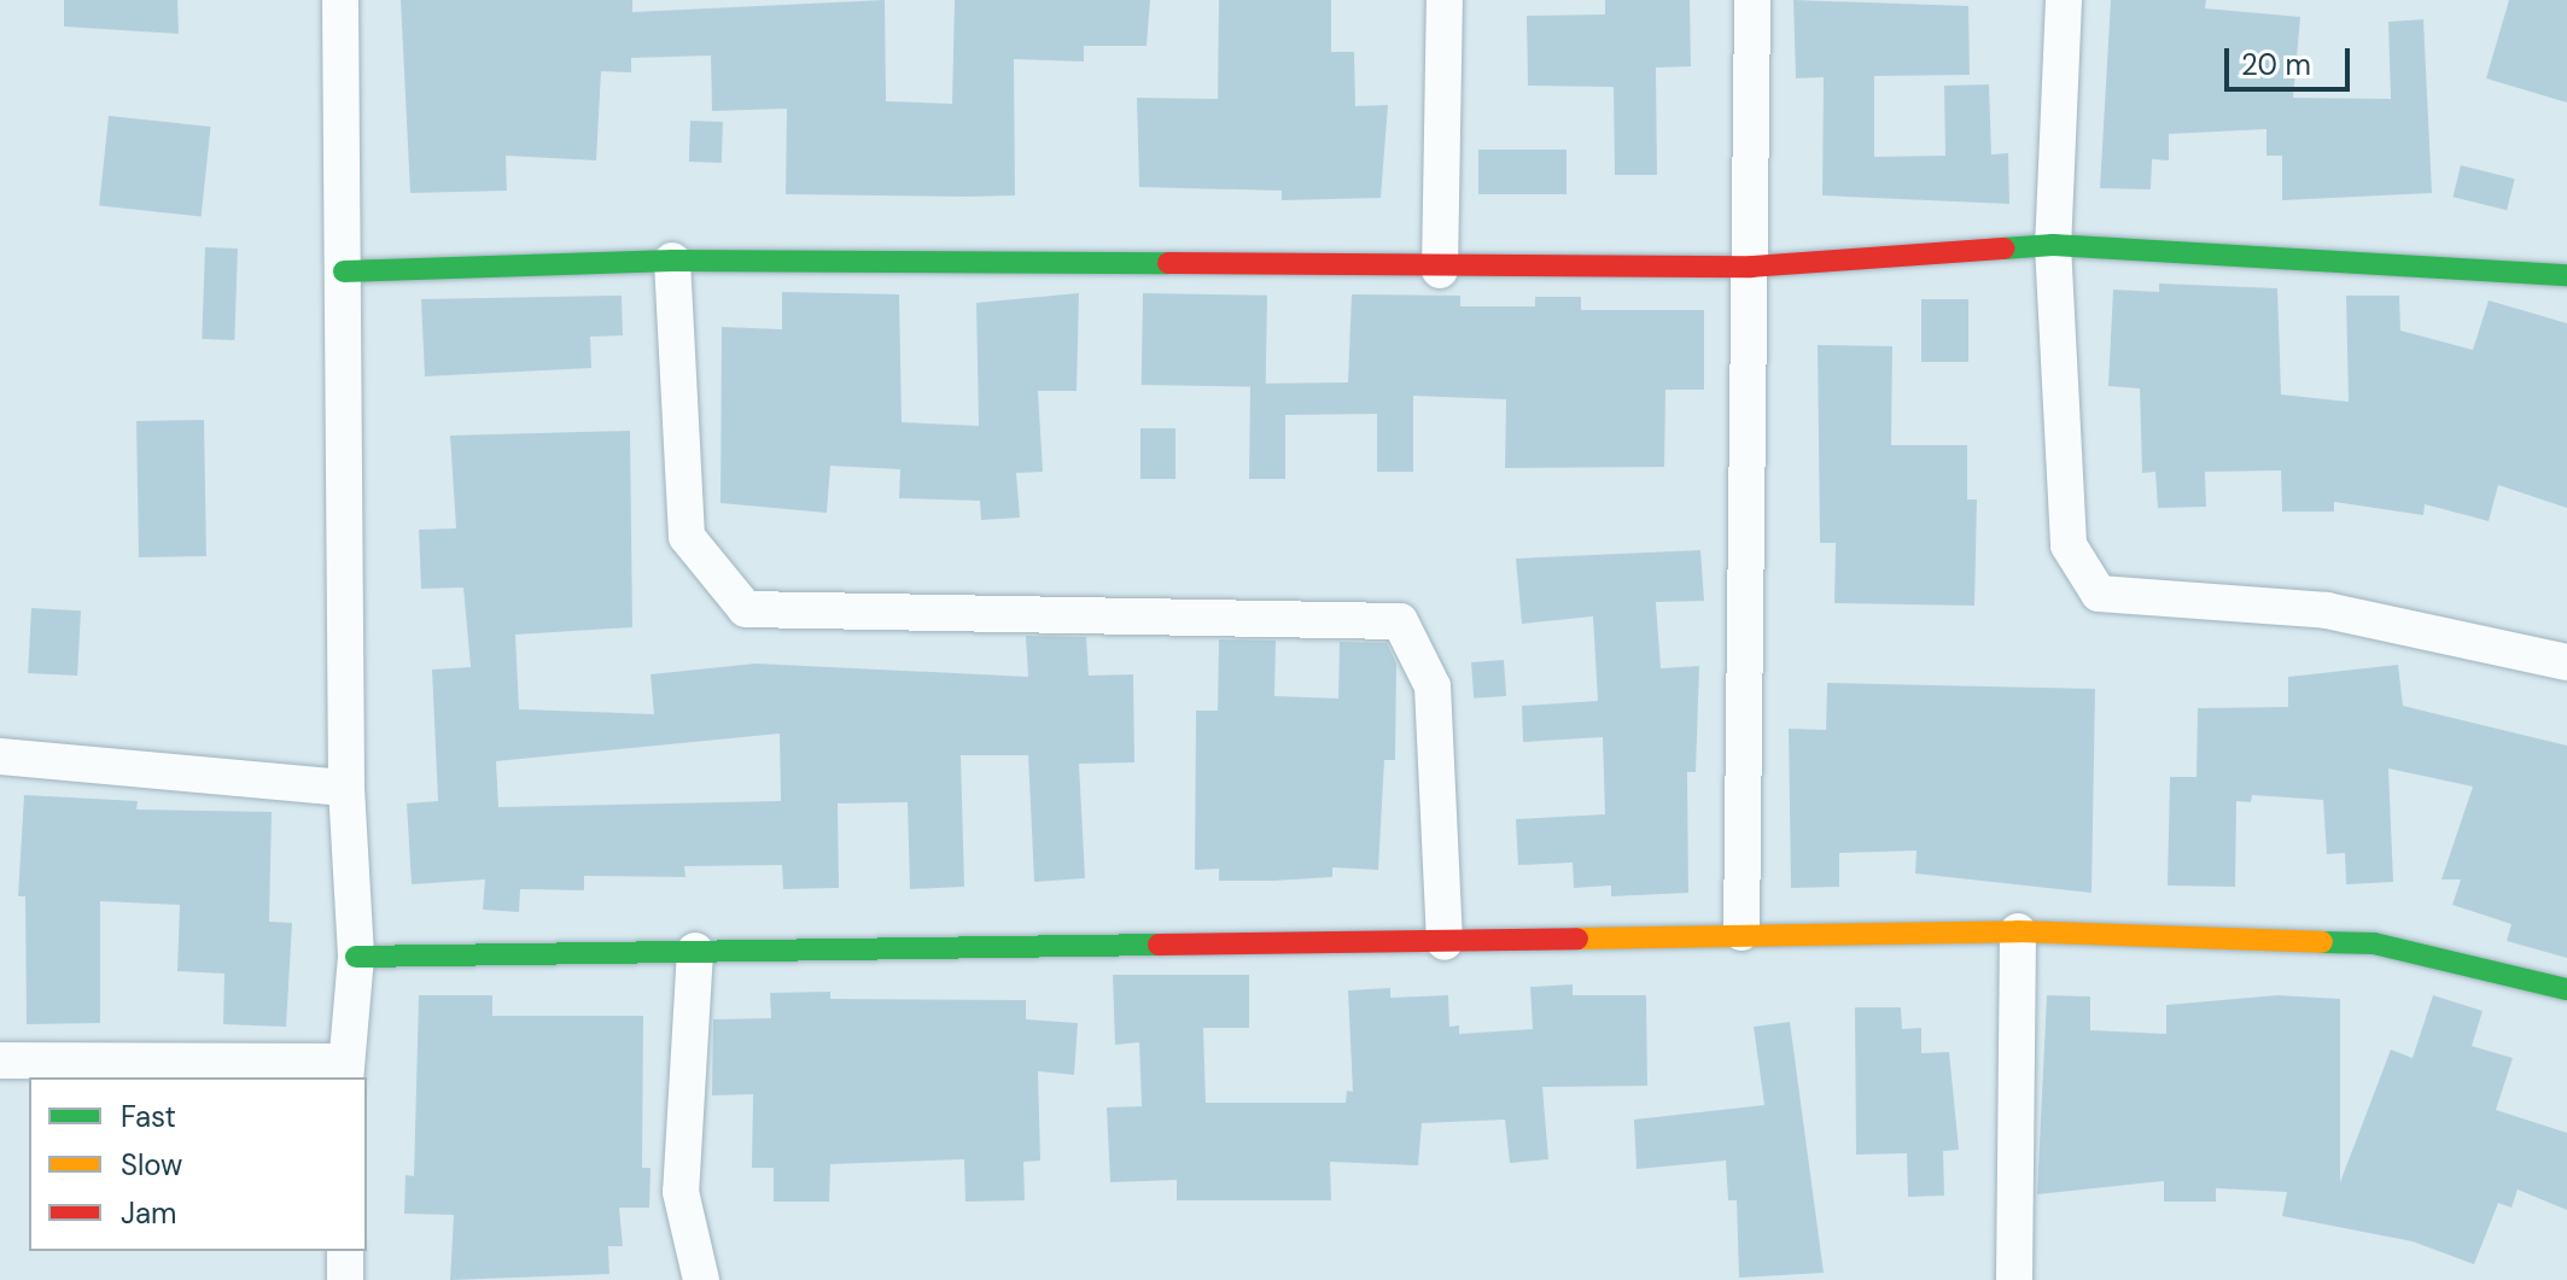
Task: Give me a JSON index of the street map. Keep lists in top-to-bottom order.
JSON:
{
  "legend": ["Fast", "Slow", "Jam"],
  "scale_bar": "20 m"
}
